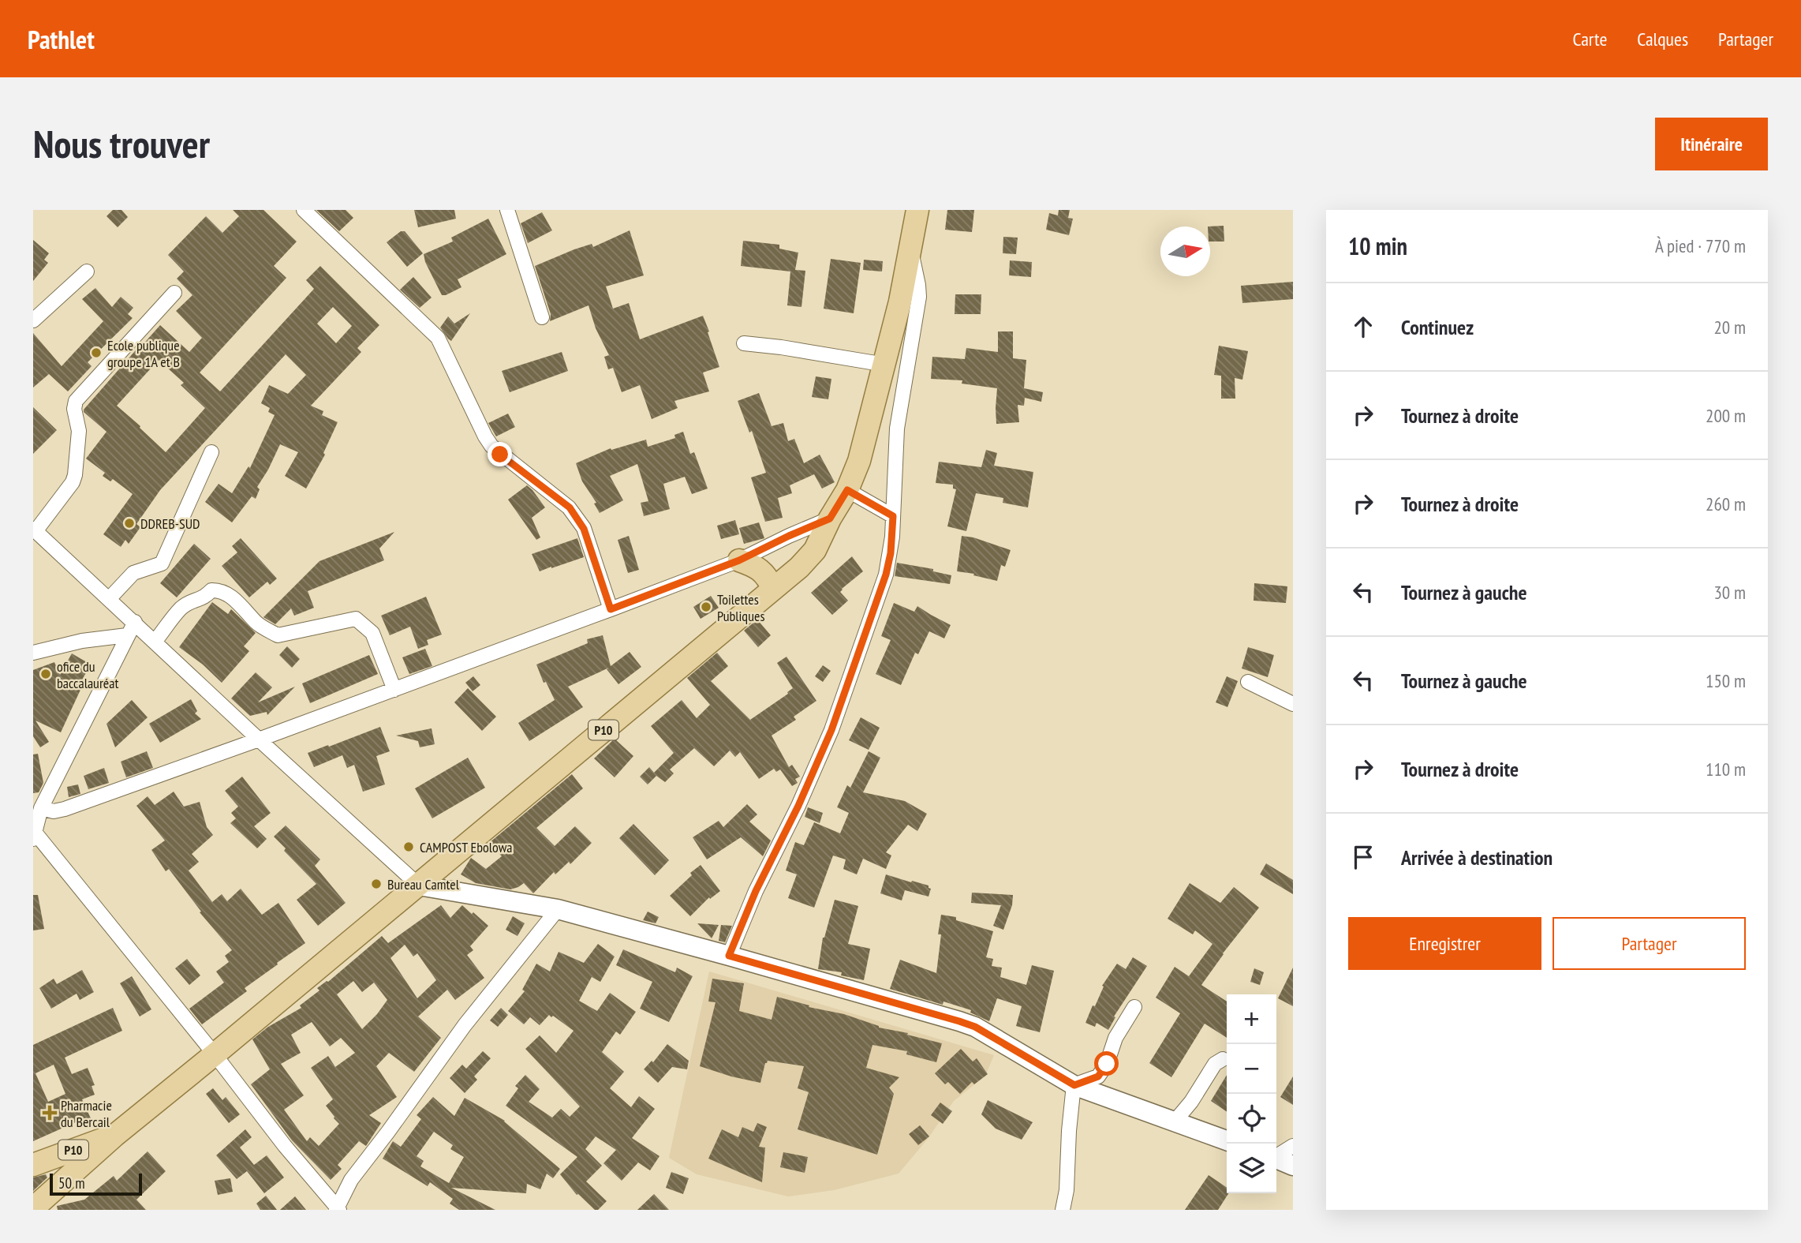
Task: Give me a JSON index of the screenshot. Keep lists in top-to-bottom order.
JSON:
{
  "streets": {
    "main road": ["P10"]
  },
  "places": {
    "other": [
      "Ecole publique groupe 1A et B",
      "DDREB-SUD",
      "Toilettes Publiques",
      "ofice du baccalauréat",
      "CAMPOST Ebolowa",
      "Bureau Camtel"
    ],
    "health": ["Pharmacie du Bercail"]
  },
  "scale_bar": "50 m",
  "north": "right",
  "page": {
    "header": "Pathlet",
    "nav": ["Carte", "Calques", "Partager"],
    "buttons": [
      "Itinéraire",
      ["Enregistrer", "Partager"]
    ],
    "title": "Nous trouver",
    "heading": ["10 min", "À pied · 770 m"],
    "list": [
      ["Continuez", "20 m"],
      ["Tournez à droite", "200 m"],
      ["Tournez à droite", "260 m"],
      ["Tournez à gauche", "30 m"],
      ["Tournez à gauche", "150 m"],
      ["Tournez à droite", "110 m"],
      "Arrivée à destination"
    ],
    "map_buttons": ["+", "−"],
    "scale": "50 m"
  }
}
